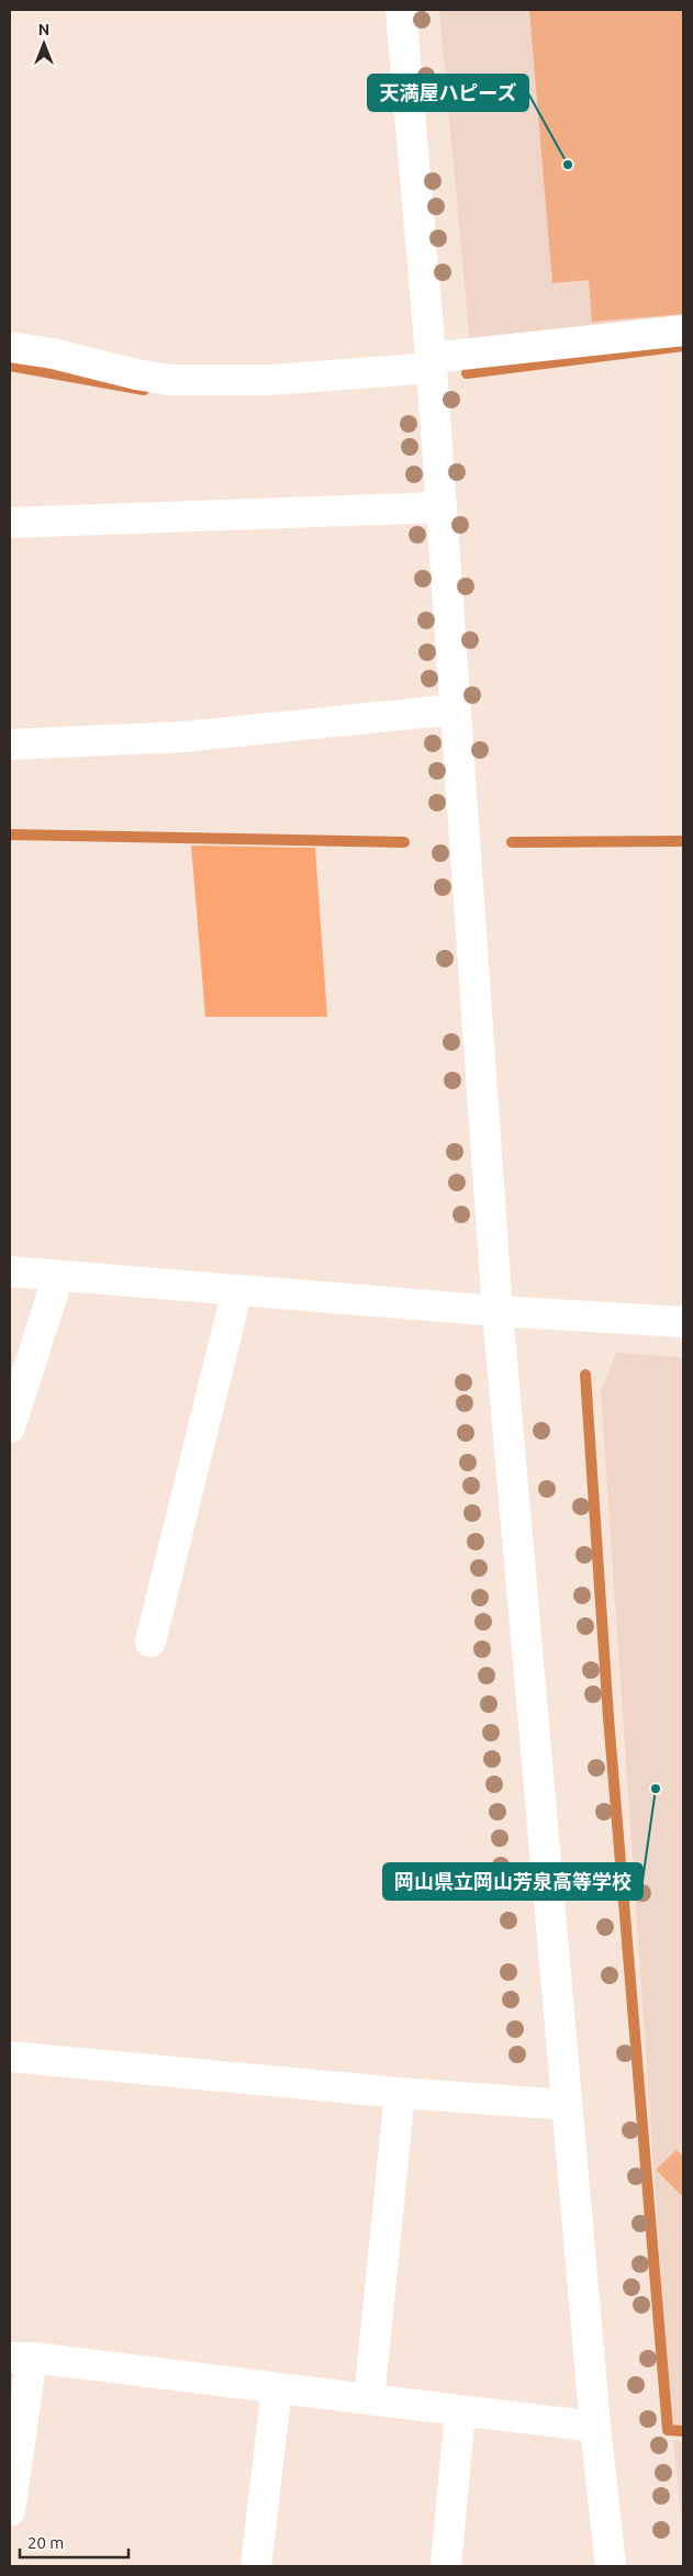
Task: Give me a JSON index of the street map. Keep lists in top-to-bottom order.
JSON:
{
  "places": ["天満屋ハピーズ", "岡山県立岡山芳泉高等学校"],
  "scale_bar": "20 m",
  "north": "top"
}
